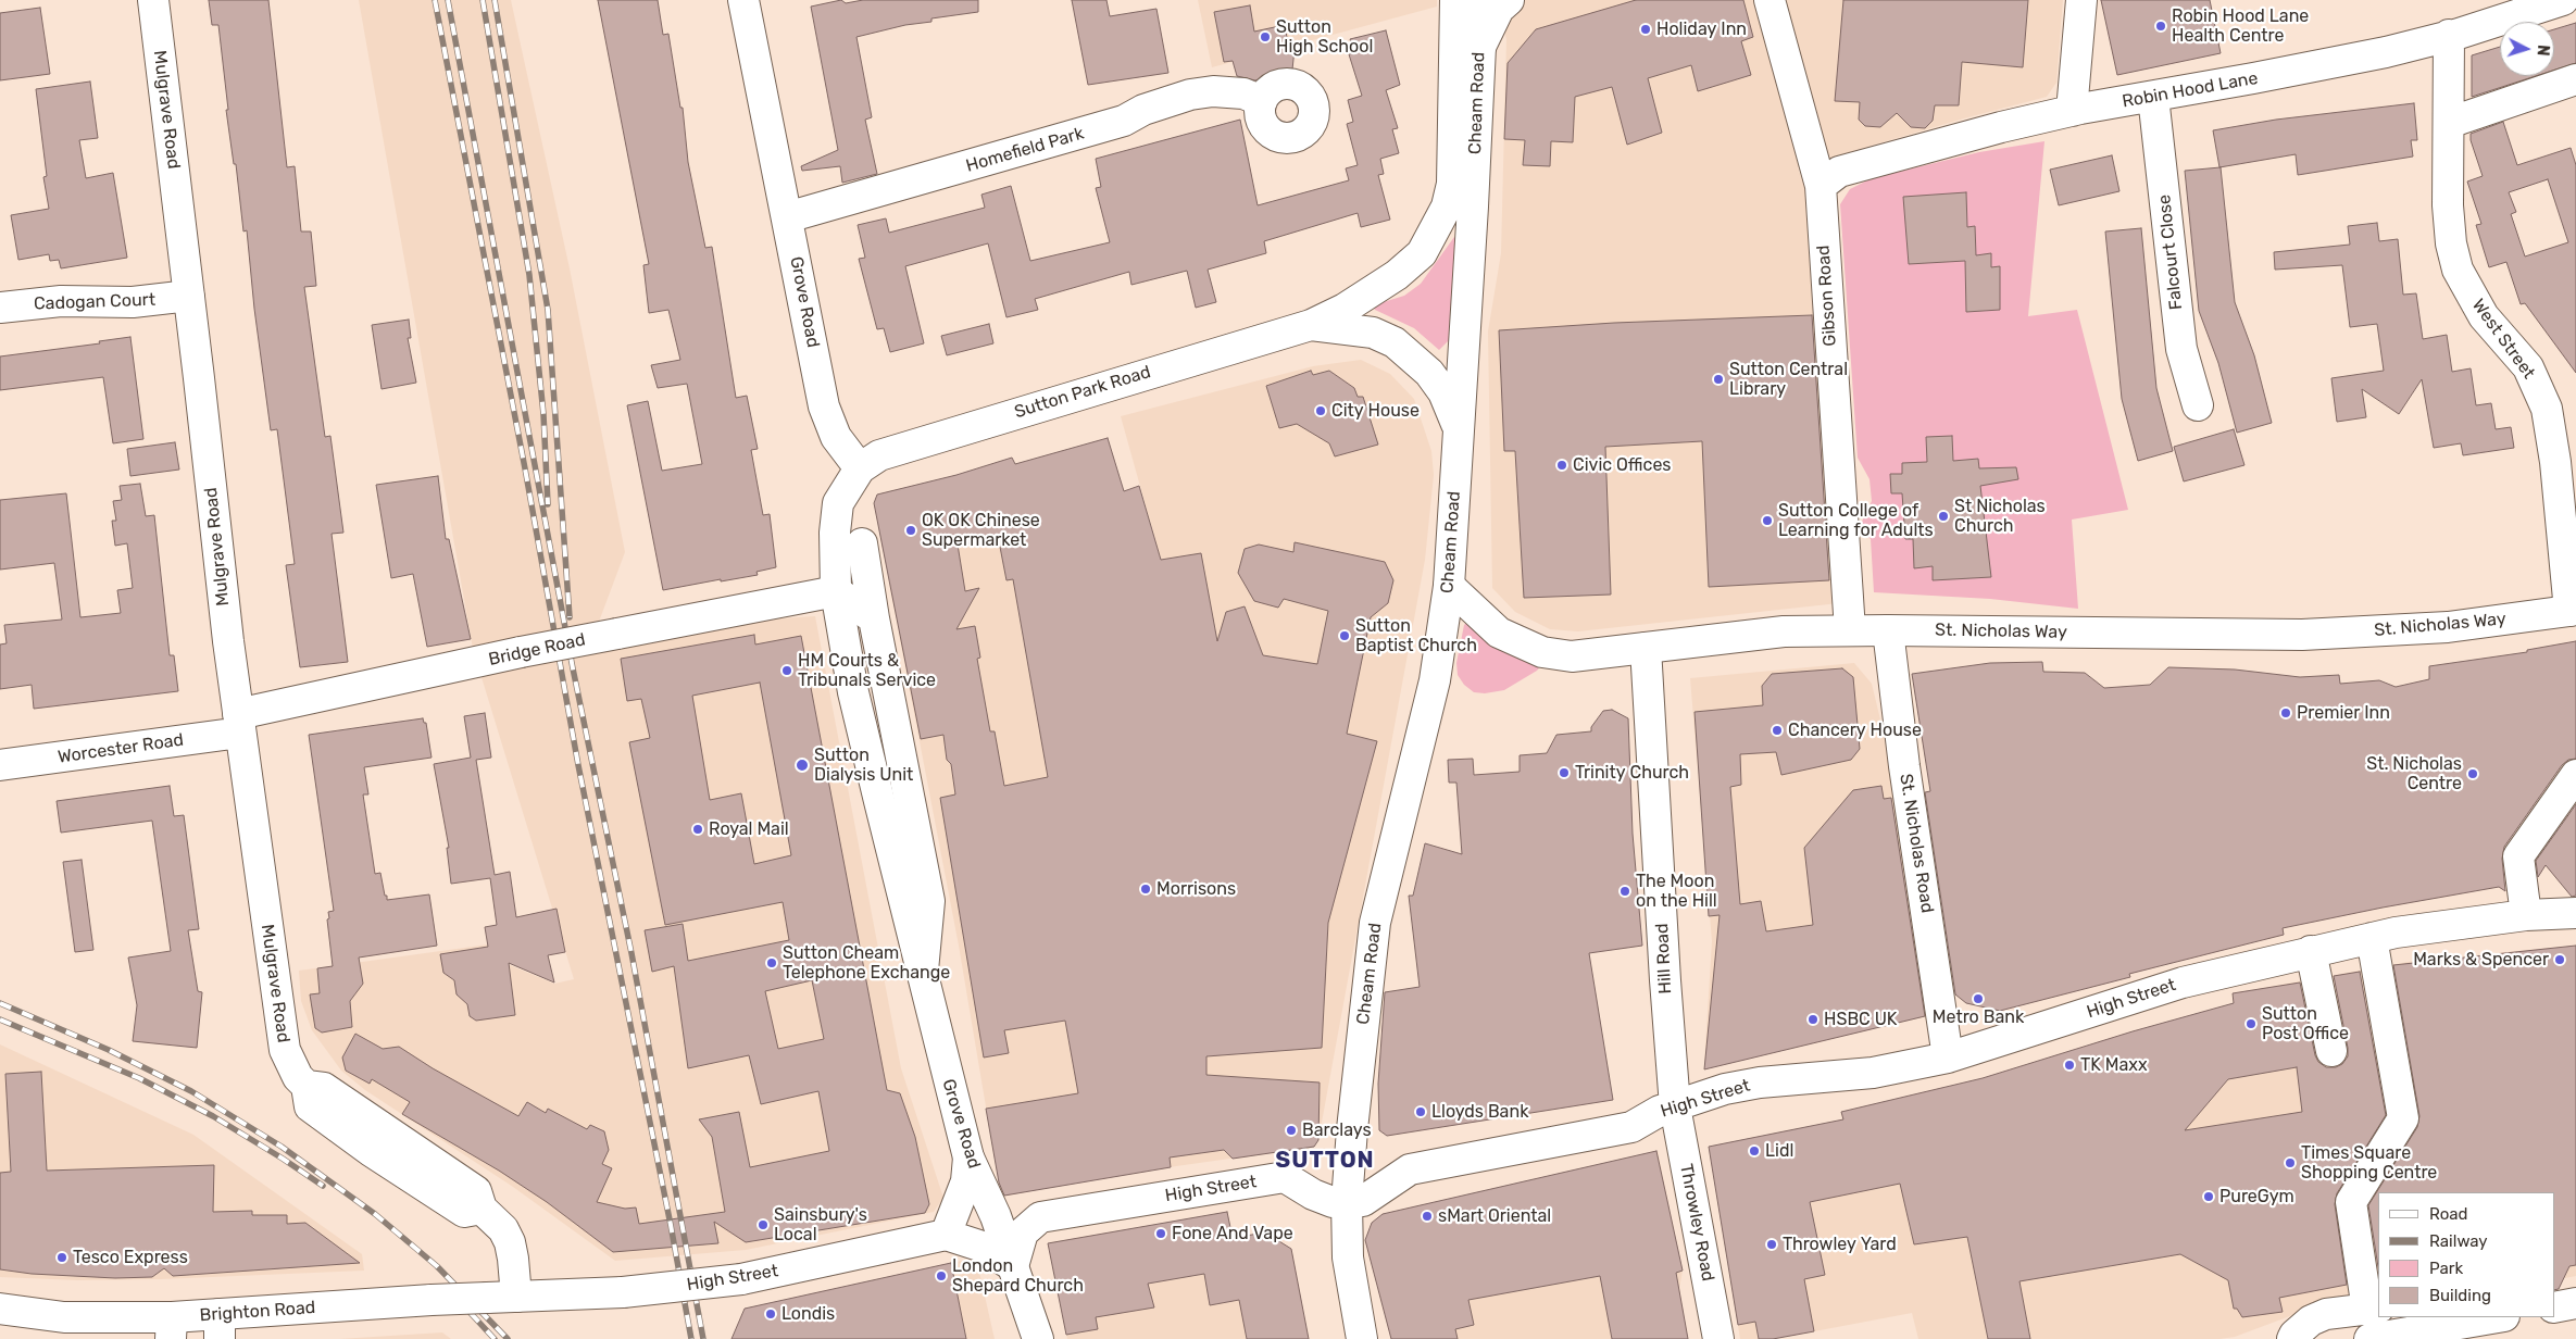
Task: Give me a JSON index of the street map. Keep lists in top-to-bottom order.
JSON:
{
  "streets": {
    "main road": [
      "Robin Hood Lane",
      "Cheam Road",
      "Mulgrave Road",
      "Homefield Park",
      "Falcourt Close",
      "Gibson Road",
      "Cadogan Court",
      "Grove Road",
      "West Street",
      "Sutton Park Road",
      "St. Nicholas Way",
      "Bridge Road",
      "Worcester Road",
      "St. Nicholas Road",
      "Hill Road",
      "High Street",
      "Throwley Road",
      "Brighton Road"
    ]
  },
  "crossings": [
    ["Robin Hood Lane", "Falcourt Close"],
    ["Robin Hood Lane", "Gibson Road"],
    ["Robin Hood Lane", "West Street"],
    ["Cheam Road", "Sutton Park Road"],
    ["Cheam Road", "St. Nicholas Way"],
    ["Cheam Road", "High Street"],
    ["Mulgrave Road", "Cadogan Court"],
    ["Mulgrave Road", "Bridge Road"],
    ["Mulgrave Road", "Worcester Road"],
    ["Mulgrave Road", "High Street"],
    ["Mulgrave Road", "Brighton Road"],
    ["Homefield Park", "Grove Road"],
    ["Gibson Road", "St. Nicholas Way"],
    ["Grove Road", "Sutton Park Road"],
    ["Grove Road", "Bridge Road"],
    ["Grove Road", "High Street"],
    ["West Street", "St. Nicholas Way"],
    ["St. Nicholas Way", "St. Nicholas Road"],
    ["St. Nicholas Way", "Hill Road"],
    ["Bridge Road", "Worcester Road"],
    ["St. Nicholas Road", "High Street"],
    ["Hill Road", "High Street"],
    ["Hill Road", "Throwley Road"],
    ["High Street", "Throwley Road"],
    ["High Street", "Brighton Road"]
  ],
  "districts": ["SUTTON"],
  "places": [
    "Robin Hood Lane Health Centre",
    "Holiday Inn",
    "Sutton High School",
    "Sutton Central Library",
    "City House",
    "Civic Offices",
    "St Nicholas Church",
    "Sutton College of Learning for Adults",
    "OK OK Chinese Supermarket",
    "Sutton Baptist Church",
    "HM Courts & Tribunals Service",
    "Premier Inn",
    "Chancery House",
    "Sutton Dialysis Unit",
    "Trinity Church",
    "St. Nicholas Centre",
    "Royal Mail",
    "Morrisons",
    "The Moon on the Hill",
    "Marks & Spencer",
    "Sutton Cheam Telephone Exchange",
    "Metro Bank",
    "HSBC UK",
    "Sutton Post Office",
    "TK Maxx",
    "Lloyds Bank",
    "Barclays",
    "Lidl",
    "Times Square Shopping Centre",
    "PureGym",
    "sMart Oriental",
    "Sainsbury's Local",
    "Fone And Vape",
    "Throwley Yard",
    "Tesco Express",
    "London Shepard Church",
    "Londis"
  ],
  "legend": [
    "Road",
    "Railway",
    "Park",
    "Building"
  ],
  "north": "right"
}
